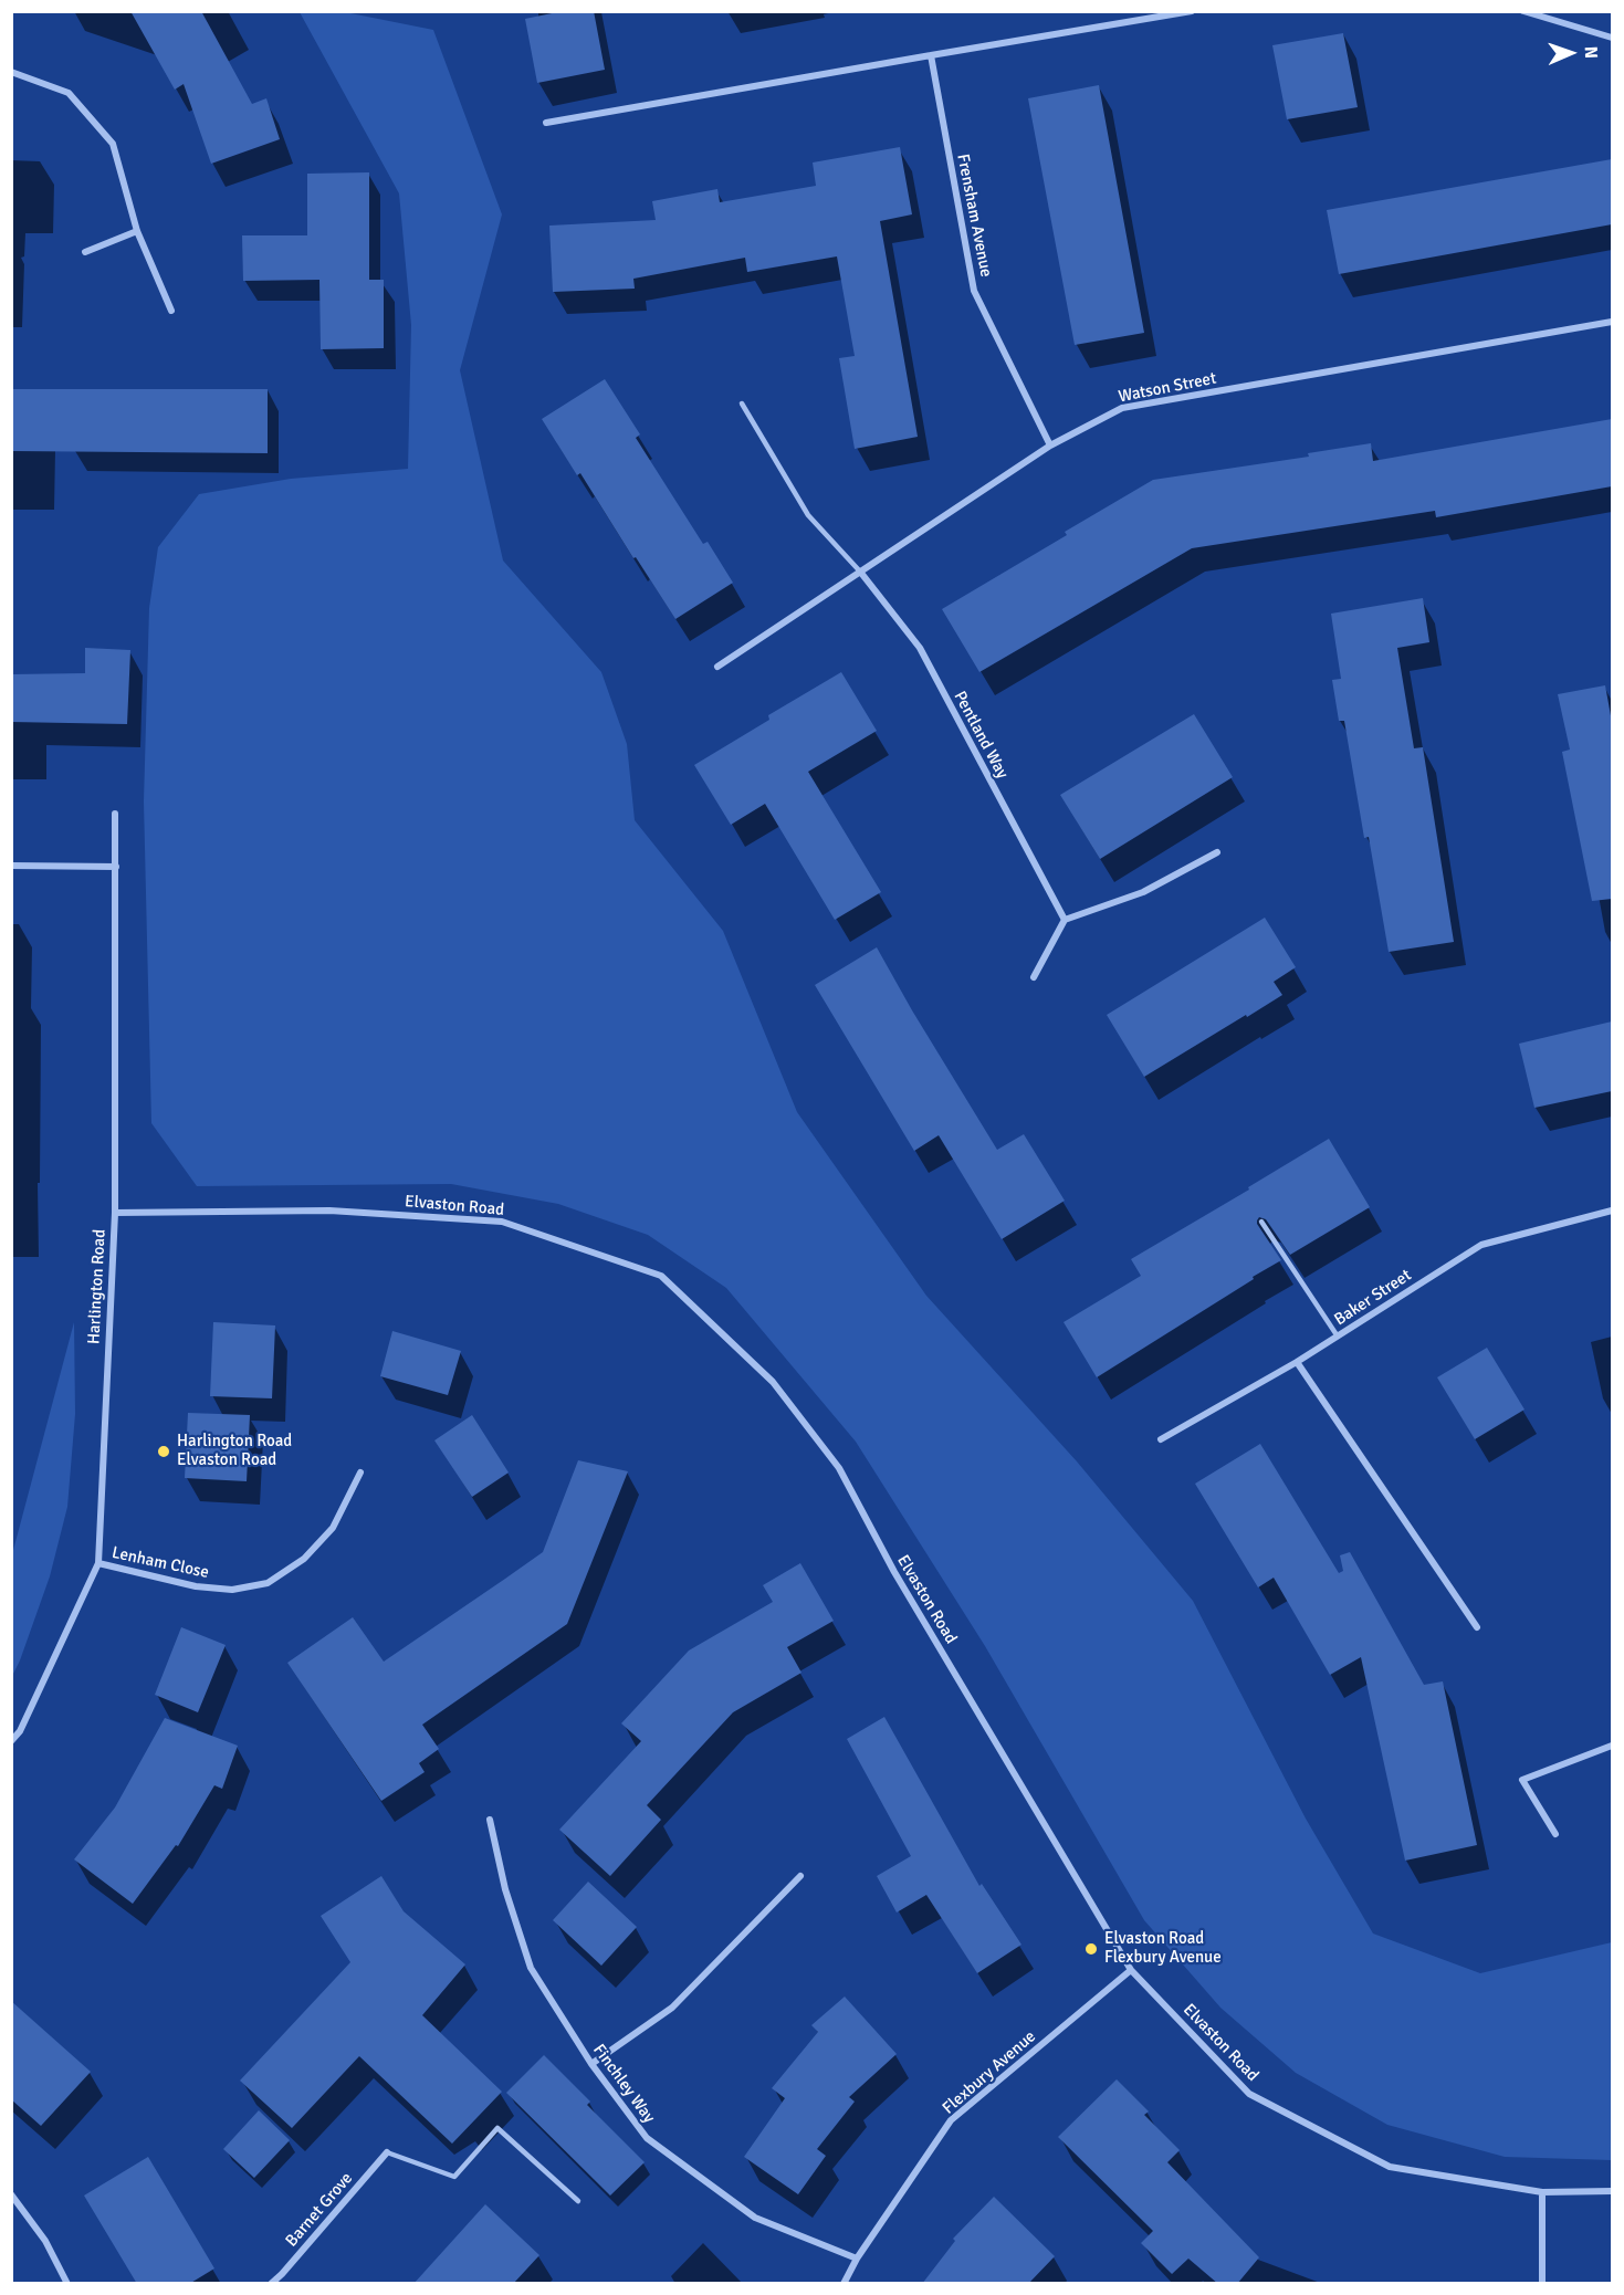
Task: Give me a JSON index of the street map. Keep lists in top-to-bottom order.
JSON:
{
  "streets": {
    "street": [
      "Frensham Avenue",
      "Watson Street",
      "Pentland Way",
      "Elvaston Road",
      "Harlington Road",
      "Baker Street",
      "Lenham Close",
      "Flexbury Avenue",
      "Finchley Way",
      "Barnet Grove"
    ]
  },
  "crossings": [
    ["Frensham Avenue", "Watson Street"],
    ["Watson Street", "Pentland Way"],
    ["Elvaston Road", "Harlington Road"],
    ["Elvaston Road", "Flexbury Avenue"],
    ["Harlington Road", "Lenham Close"],
    ["Flexbury Avenue", "Finchley Way"]
  ],
  "places": ["Harlington Road Elvaston Road", "Elvaston Road Flexbury Avenue"],
  "north": "right"
}
